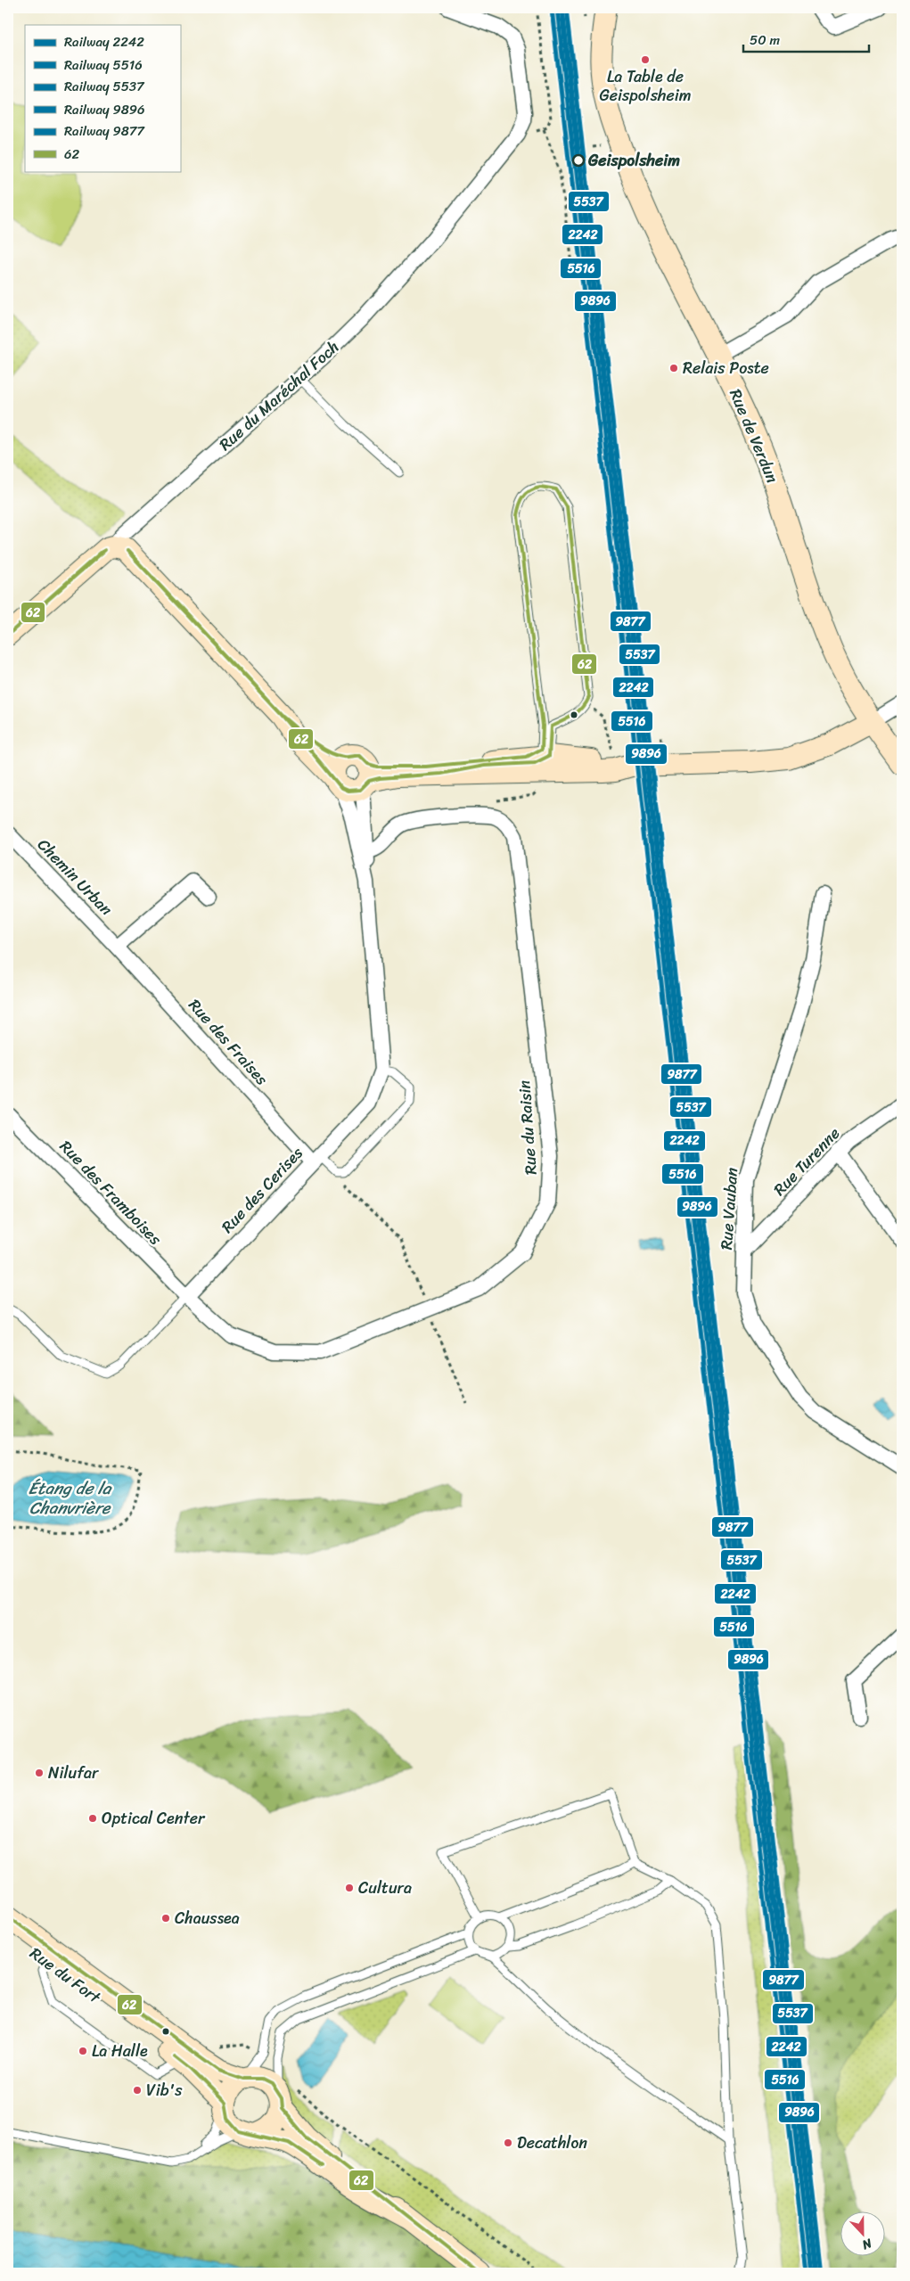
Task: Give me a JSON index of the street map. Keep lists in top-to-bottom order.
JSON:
{
  "streets": {
    "main road": ["Rue du Maréchal Foch", "Rue de Verdun", "Rue du Fort"],
    "street": [
      "Chemin Urban",
      "Rue des Fraises",
      "Rue du Raisin",
      "Rue Turenne",
      "Rue des Cerises",
      "Rue des Framboises",
      "Rue Vauban"
    ]
  },
  "crossings": [
    ["Chemin Urban", "Rue des Fraises"],
    ["Rue des Fraises", "Rue des Cerises"],
    ["Rue du Raisin", "Rue des Cerises"],
    ["Rue du Raisin", "Rue des Framboises"],
    ["Rue Turenne", "Rue Vauban"],
    ["Rue des Cerises", "Rue des Framboises"]
  ],
  "water": ["Étang de la Chanvrière"],
  "places": [
    "La Table de Geispolsheim",
    "Geispolsheim",
    "Relais Poste",
    "Nilufar",
    "Optical Center",
    "Cultura",
    "Chaussea",
    "La Halle",
    "Vib's",
    "Decathlon"
  ],
  "lines": [
    "rail line 2242",
    "rail line 5537",
    "rail line 9896",
    "rail line 5516",
    "rail line 9877",
    "transit line 62"
  ],
  "legend": [
    "Railway 2242",
    "Railway 5516",
    "Railway 5537",
    "Railway 9896",
    "Railway 9877",
    "62"
  ],
  "scale_bar": "50 m",
  "north": "bottom"
}
